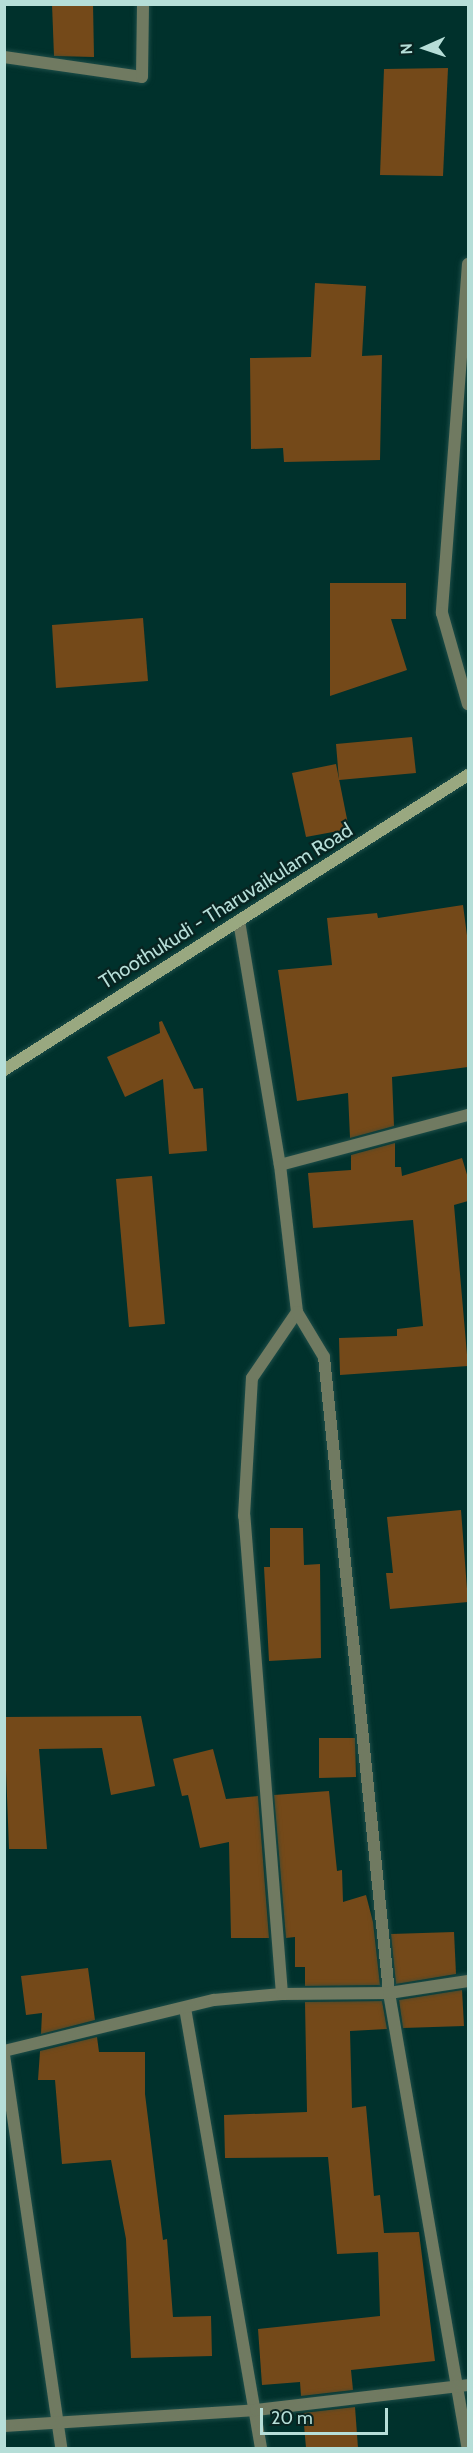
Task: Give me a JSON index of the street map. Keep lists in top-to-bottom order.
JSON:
{
  "streets": {
    "main road": ["Thoothukudi - Tharuvaikulam Road"]
  },
  "scale_bar": "20 m",
  "north": "left"
}
